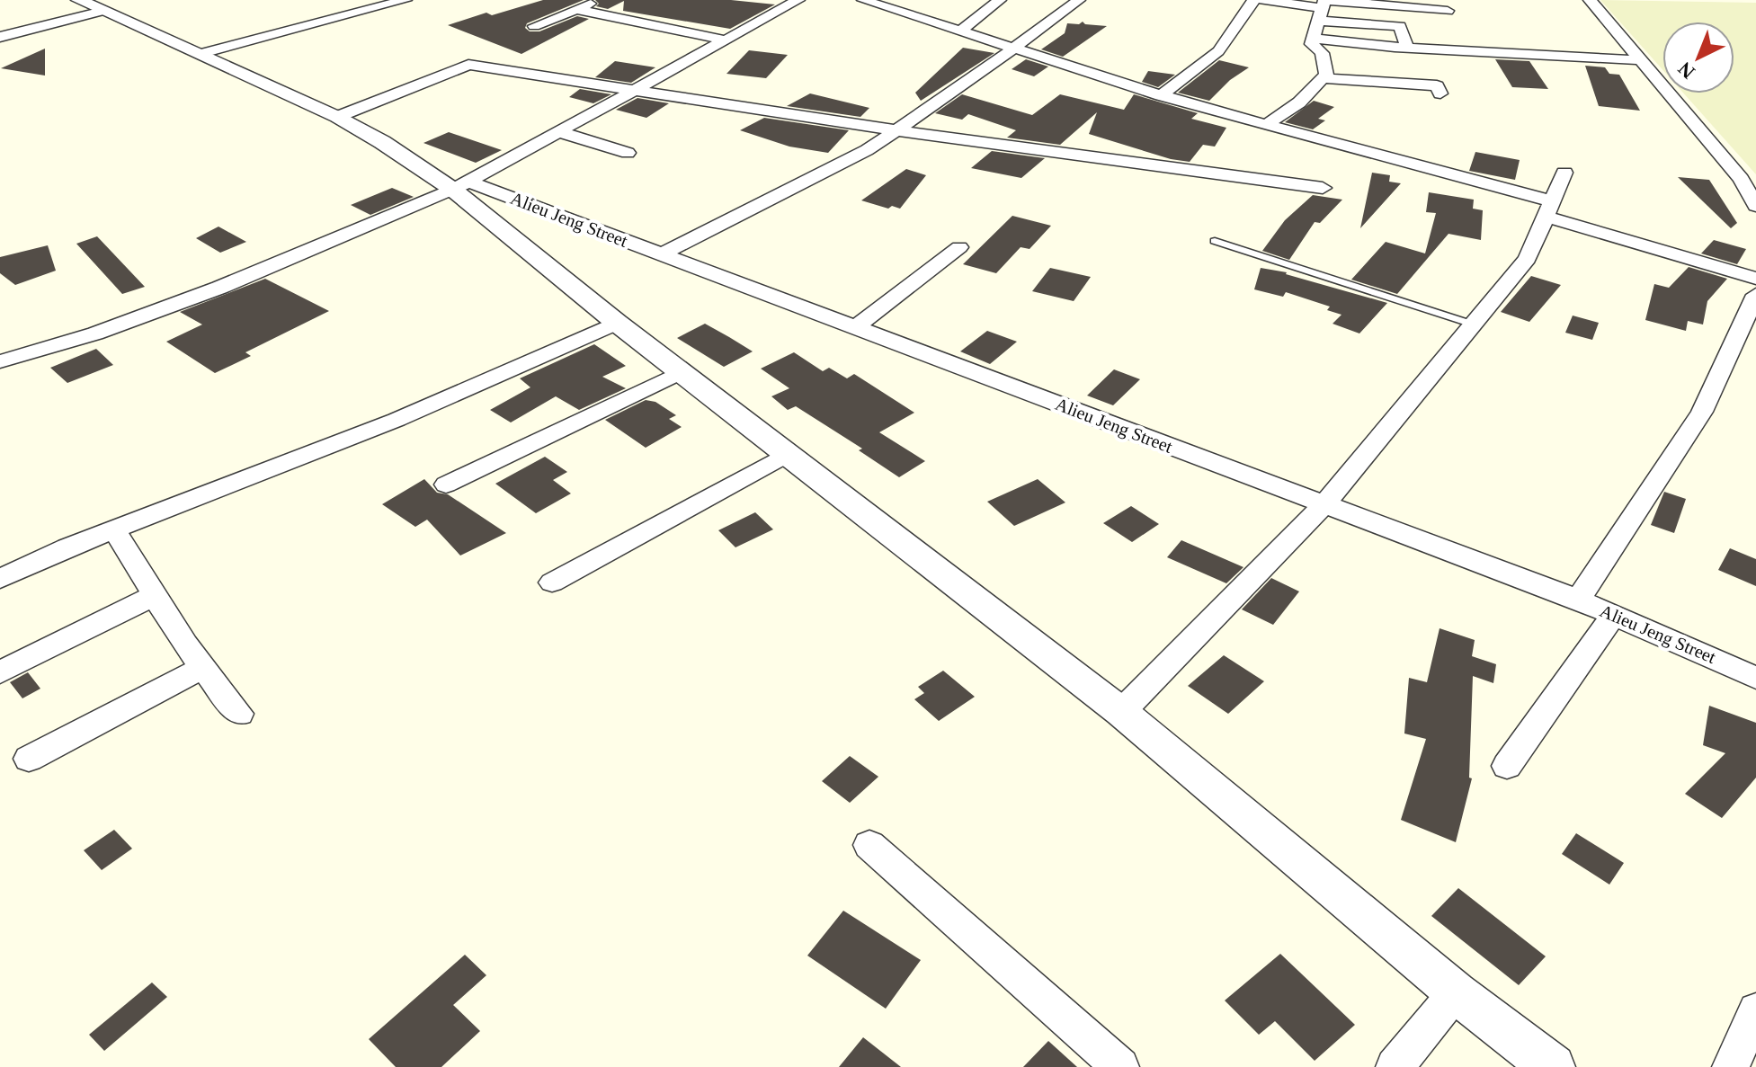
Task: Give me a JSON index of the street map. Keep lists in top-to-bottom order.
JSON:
{
  "streets": {
    "street": ["Alieu Jeng Street"]
  },
  "north": "bottom left"
}
